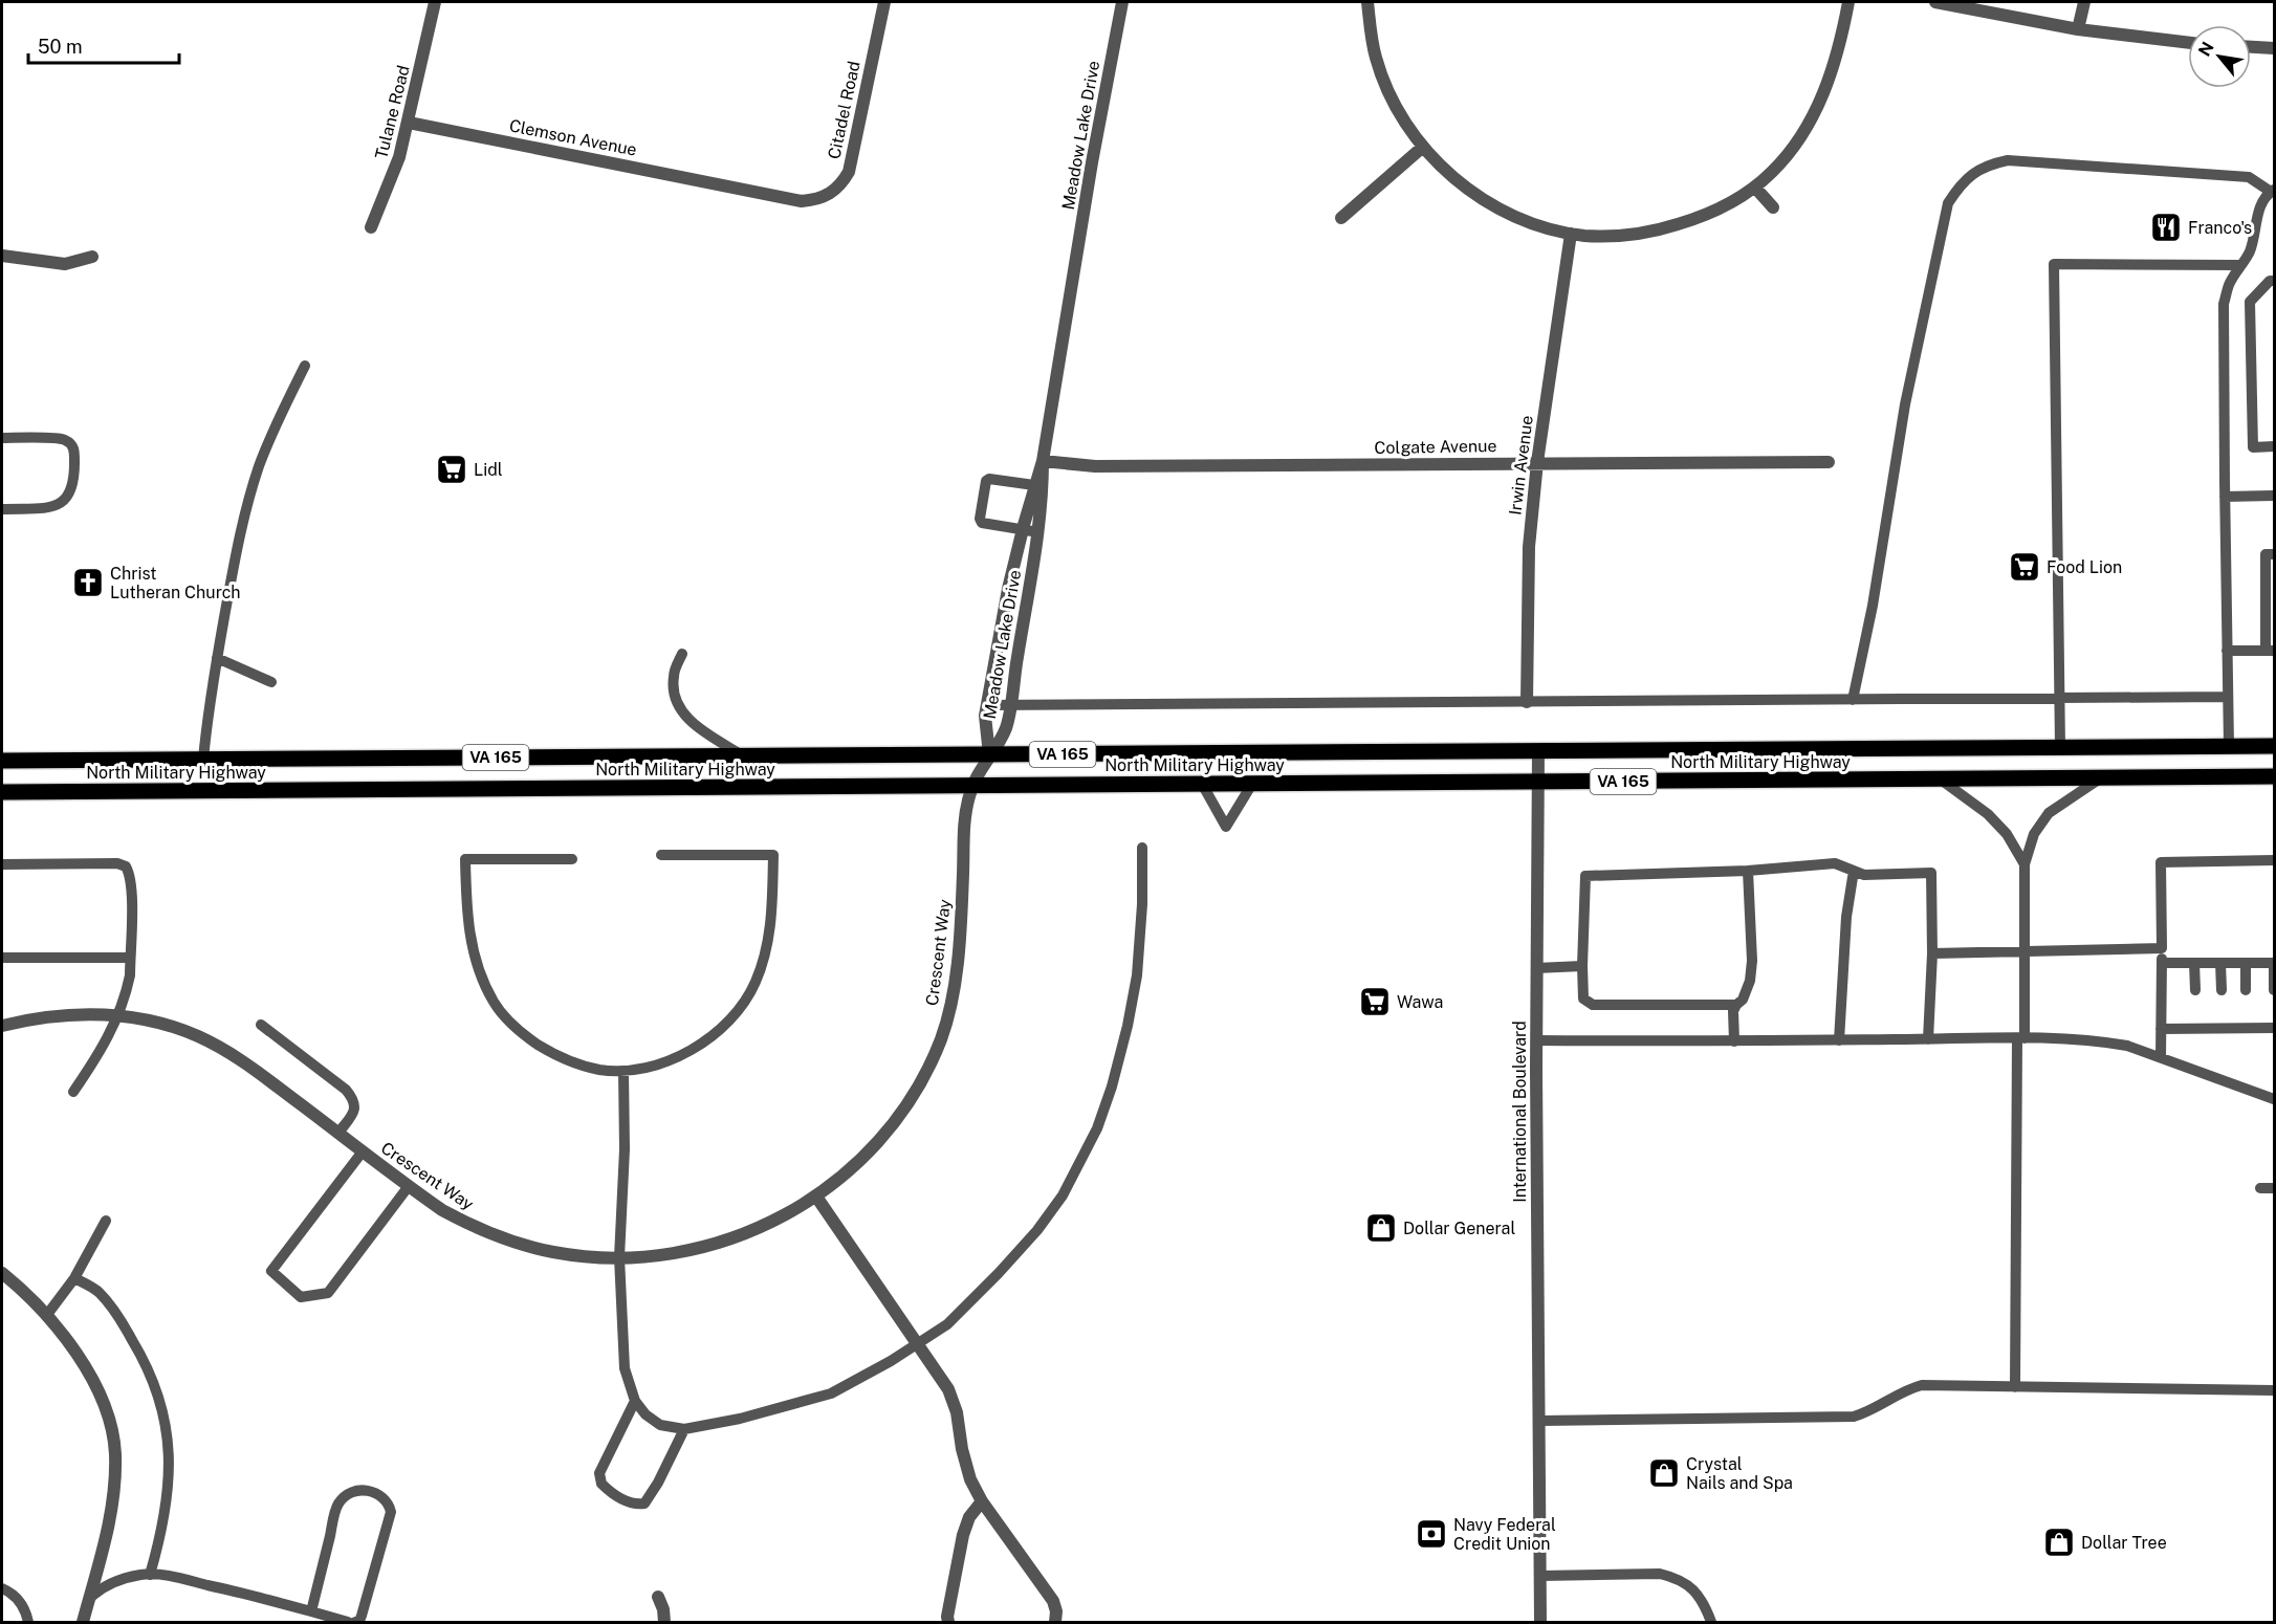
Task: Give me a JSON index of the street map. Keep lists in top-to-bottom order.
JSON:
{
  "streets": {
    "main road": ["VA 165", "North Military Highway"],
    "street": [
      "Citadel Road",
      "Tulane Road",
      "Meadow Lake Drive",
      "Clemson Avenue",
      "Colgate Avenue",
      "Irwin Avenue",
      "Crescent Way",
      "International Boulevard"
    ]
  },
  "crossings": [
    ["Citadel Road", "Clemson Avenue"],
    ["Tulane Road", "Clemson Avenue"],
    ["Meadow Lake Drive", "Colgate Avenue"],
    ["Meadow Lake Drive", "North Military Highway"],
    ["Meadow Lake Drive", "Crescent Way"],
    ["Colgate Avenue", "Irwin Avenue"],
    ["North Military Highway", "Crescent Way"],
    ["North Military Highway", "International Boulevard"]
  ],
  "places": {
    "restaurant": ["Franco's"],
    "supermarket": ["Lidl", "Food Lion", "Wawa"],
    "church": ["Christ Lutheran Church"],
    "shop": ["Dollar General", "Crystal Nails and Spa", "Dollar Tree"],
    "bank": ["Navy Federal Credit Union"]
  },
  "scale_bar": "50 m",
  "north": "top left"
}
